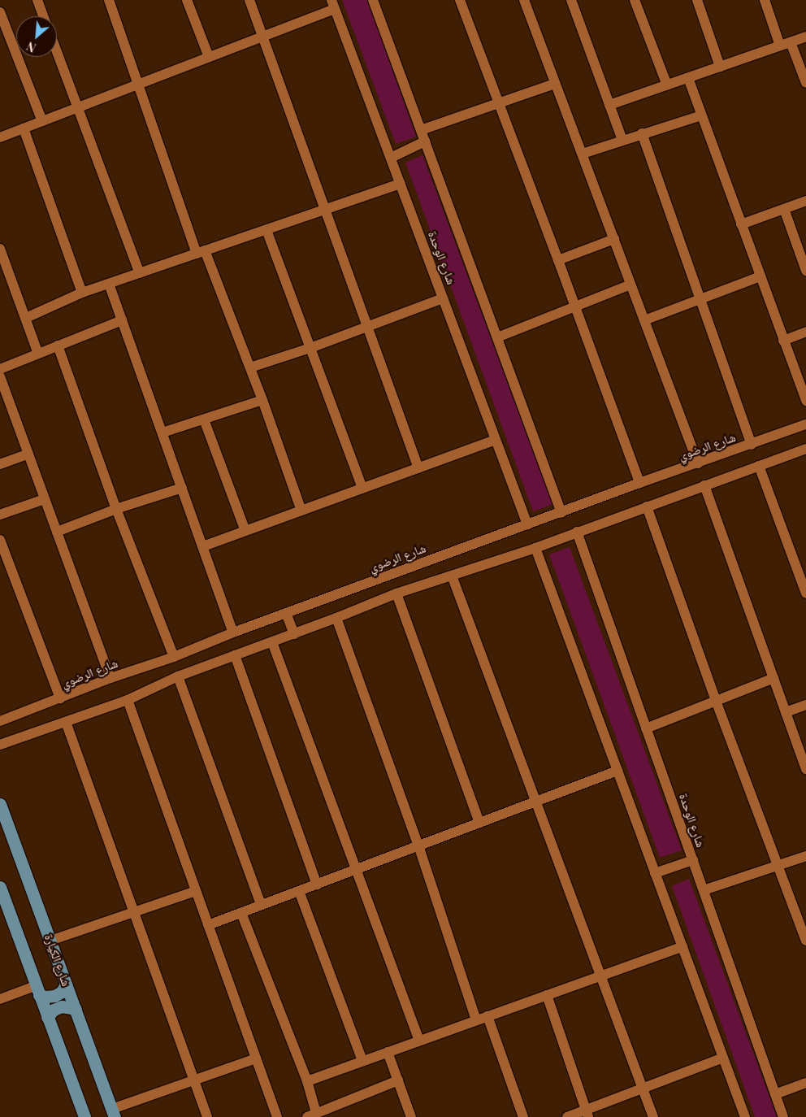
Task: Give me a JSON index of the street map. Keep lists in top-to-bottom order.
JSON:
{
  "streets": {
    "main road": ["شارع الكيارة"],
    "street": ["شارع الوحدة", "شارع الرضوي"]
  },
  "crossings": [
    ["شارع الوحدة", "شارع الرضوي"]
  ],
  "north": "bottom left"
}
